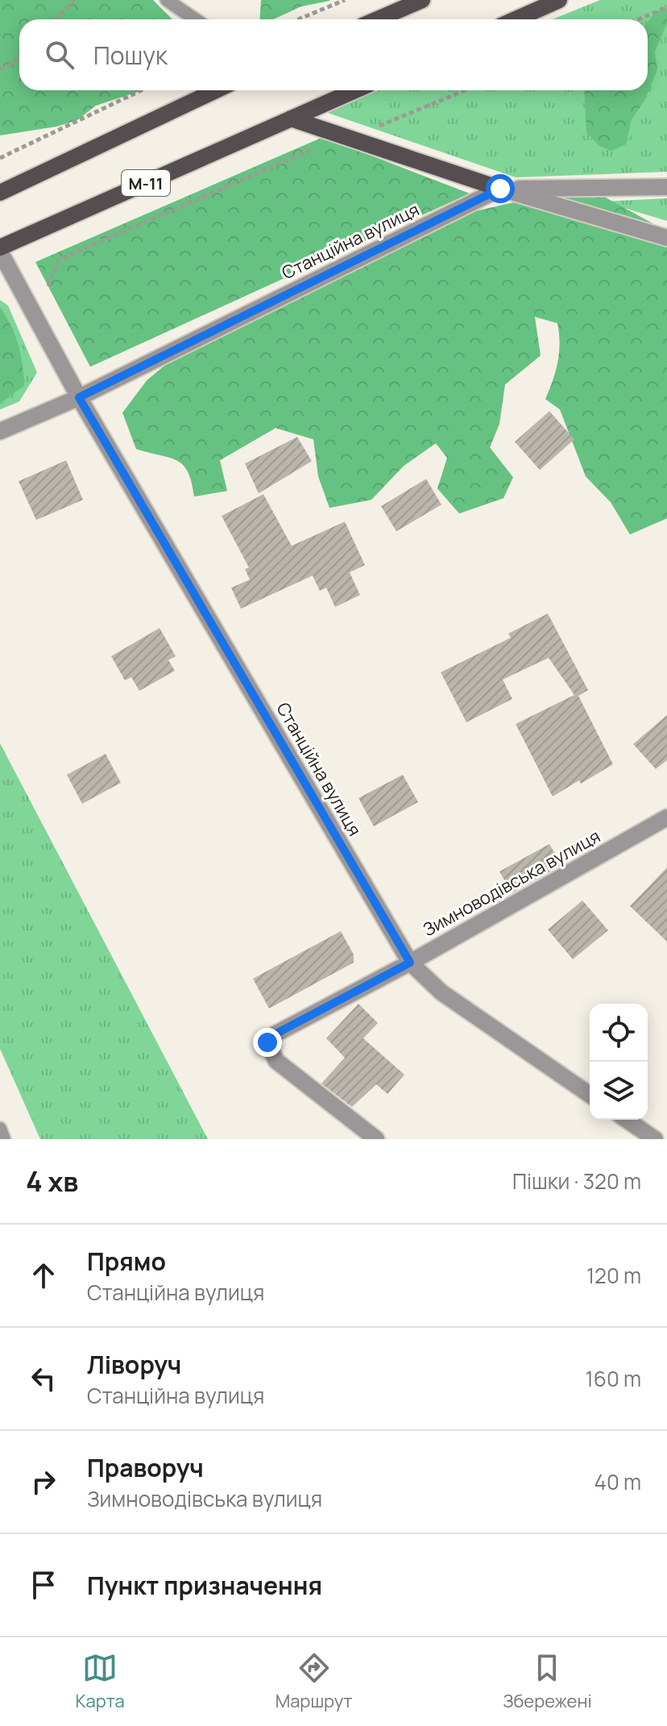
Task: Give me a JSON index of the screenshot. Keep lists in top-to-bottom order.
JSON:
{
  "streets": {
    "main road": ["М-11"],
    "street": ["Станційна вулиця", "Зимноводівська вулиця"]
  },
  "crossings": [
    ["М-11", "Станційна вулиця"],
    ["Станційна вулиця", "Зимноводівська вулиця"]
  ],
  "page": {
    "search": "Пошук",
    "heading": ["4 хв", "Пішки · 320 m"],
    "list": [
      ["Прямо", "Станційна вулиця", "120 m"],
      ["Ліворуч", "Станційна вулиця", "160 m"],
      ["Праворуч", "Зимноводівська вулиця", "40 m"],
      "Пункт призначення"
    ],
    "nav": ["Карта", "Маршрут", "Збережені"]
  }
}
